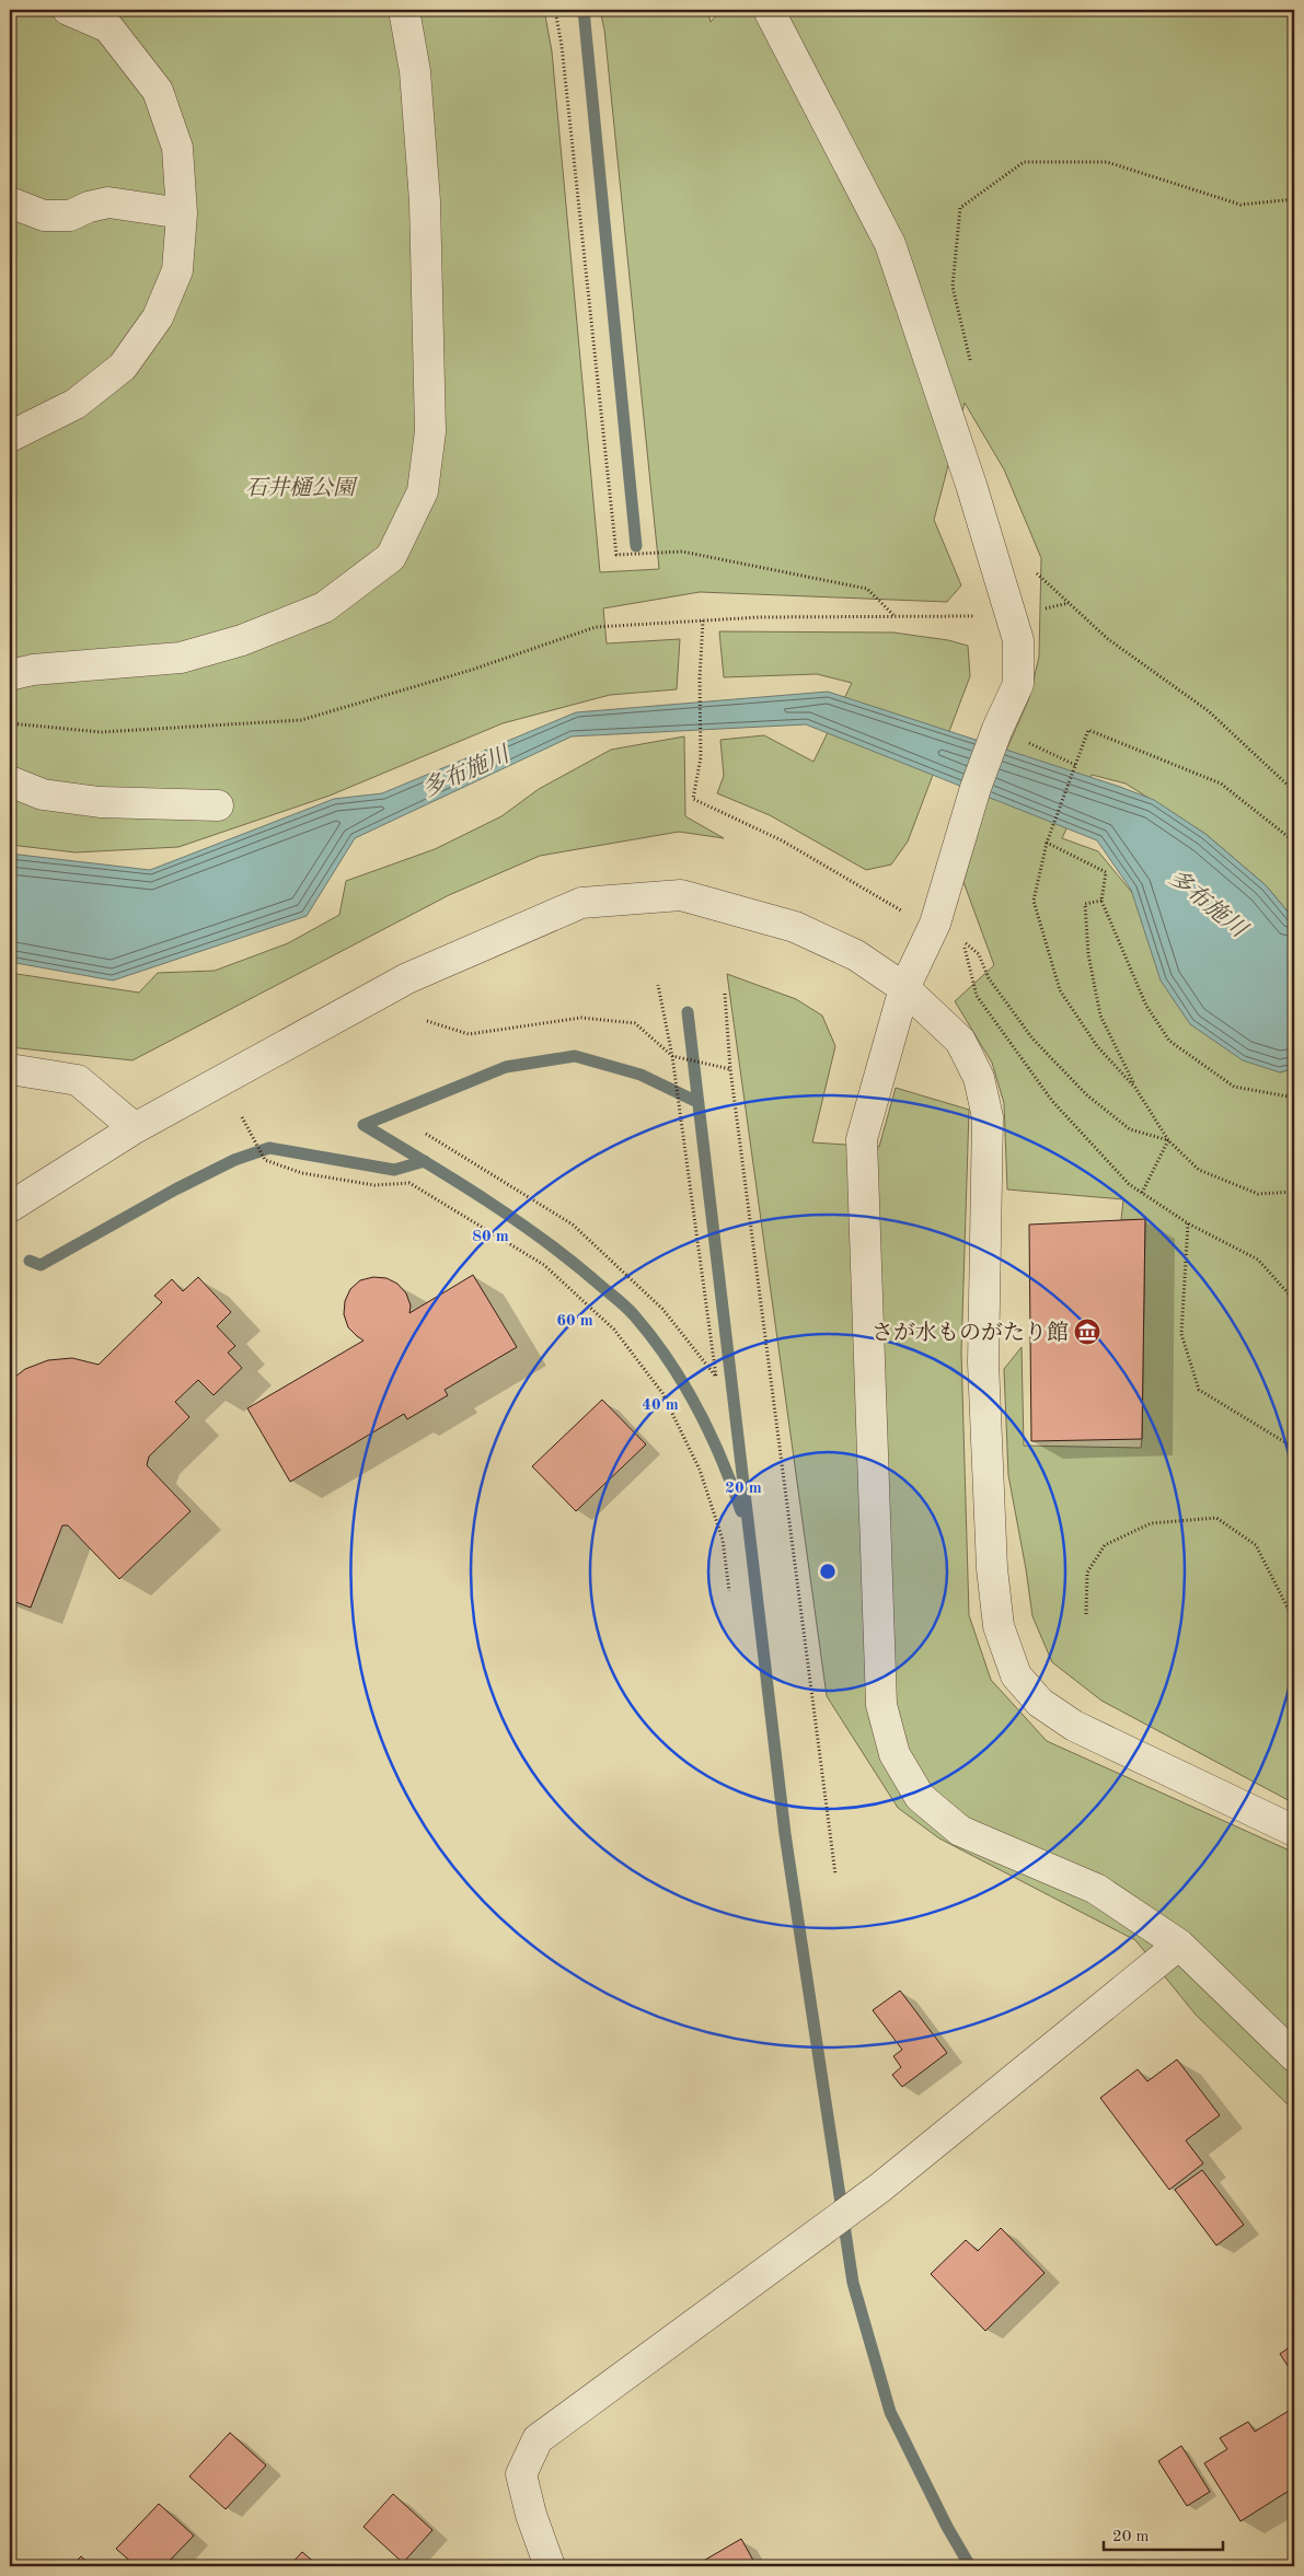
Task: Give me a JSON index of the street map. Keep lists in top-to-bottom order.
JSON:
{
  "water": ["多布施川"],
  "parks": ["石井樋公園"],
  "places": {
    "museum": ["さが水ものがたり館"]
  },
  "scale_bar": "20 m",
  "rings": [
    "80 m",
    "60 m",
    "40 m",
    "20 m"
  ]
}
